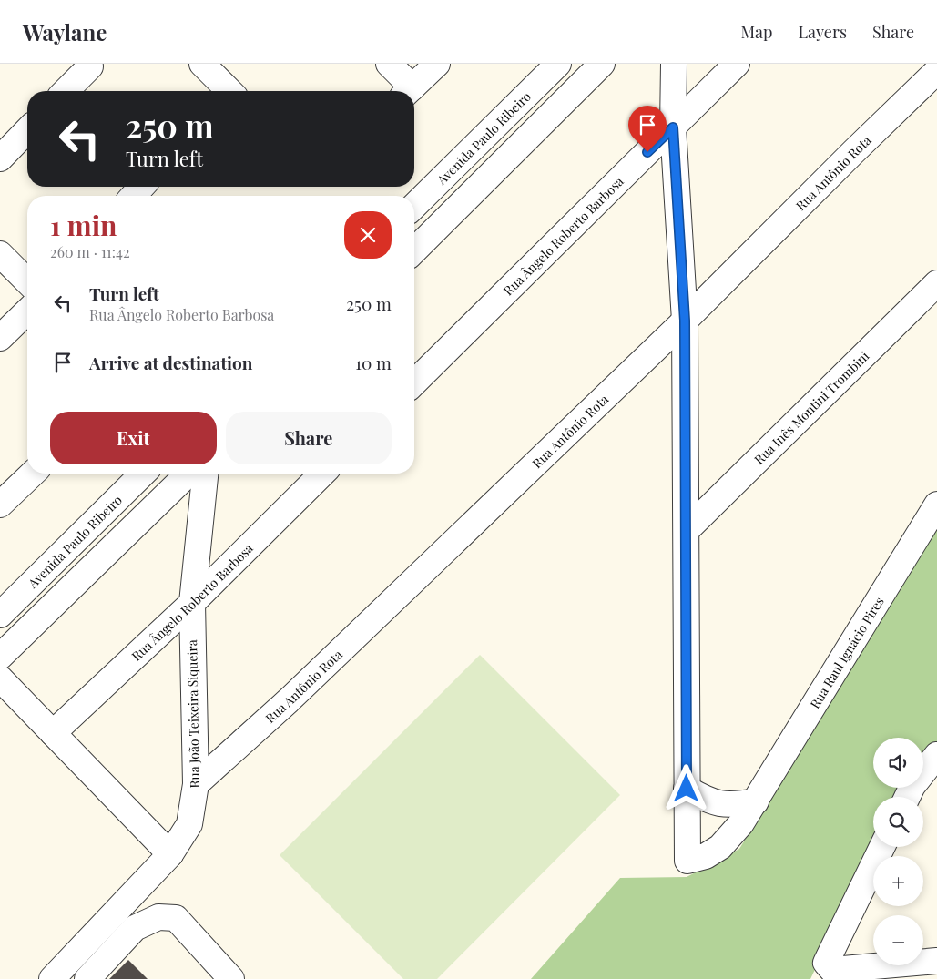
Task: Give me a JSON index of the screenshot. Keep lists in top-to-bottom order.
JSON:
{
  "streets": {
    "street": [
      "Avenida Paulo Ribeiro",
      "Rua Antônio Rota",
      "Rua Ângelo Roberto Barbosa",
      "Rua Inês Montini Trombini",
      "Rua Raul Ignácio Pires",
      "Rua João Teixeira Siqueira"
    ]
  },
  "crossings": [
    ["Rua Antônio Rota", "Rua João Teixeira Siqueira"],
    ["Rua Ângelo Roberto Barbosa", "Rua João Teixeira Siqueira"]
  ],
  "page": {
    "header": "Waylane",
    "nav": ["Map", "Layers", "Share"],
    "turn": ["250 m", "Turn left"],
    "heading": ["1 min", "260 m · 11:42"],
    "list": [
      {
        "name": "Turn left",
        "note": "Rua Ângelo Roberto Barbosa",
        "value": "250 m"
      },
      {
        "name": "Arrive at destination",
        "value": "10 m"
      }
    ],
    "buttons": ["Exit", "Share"],
    "map_buttons": ["+", "−"]
  }
}
